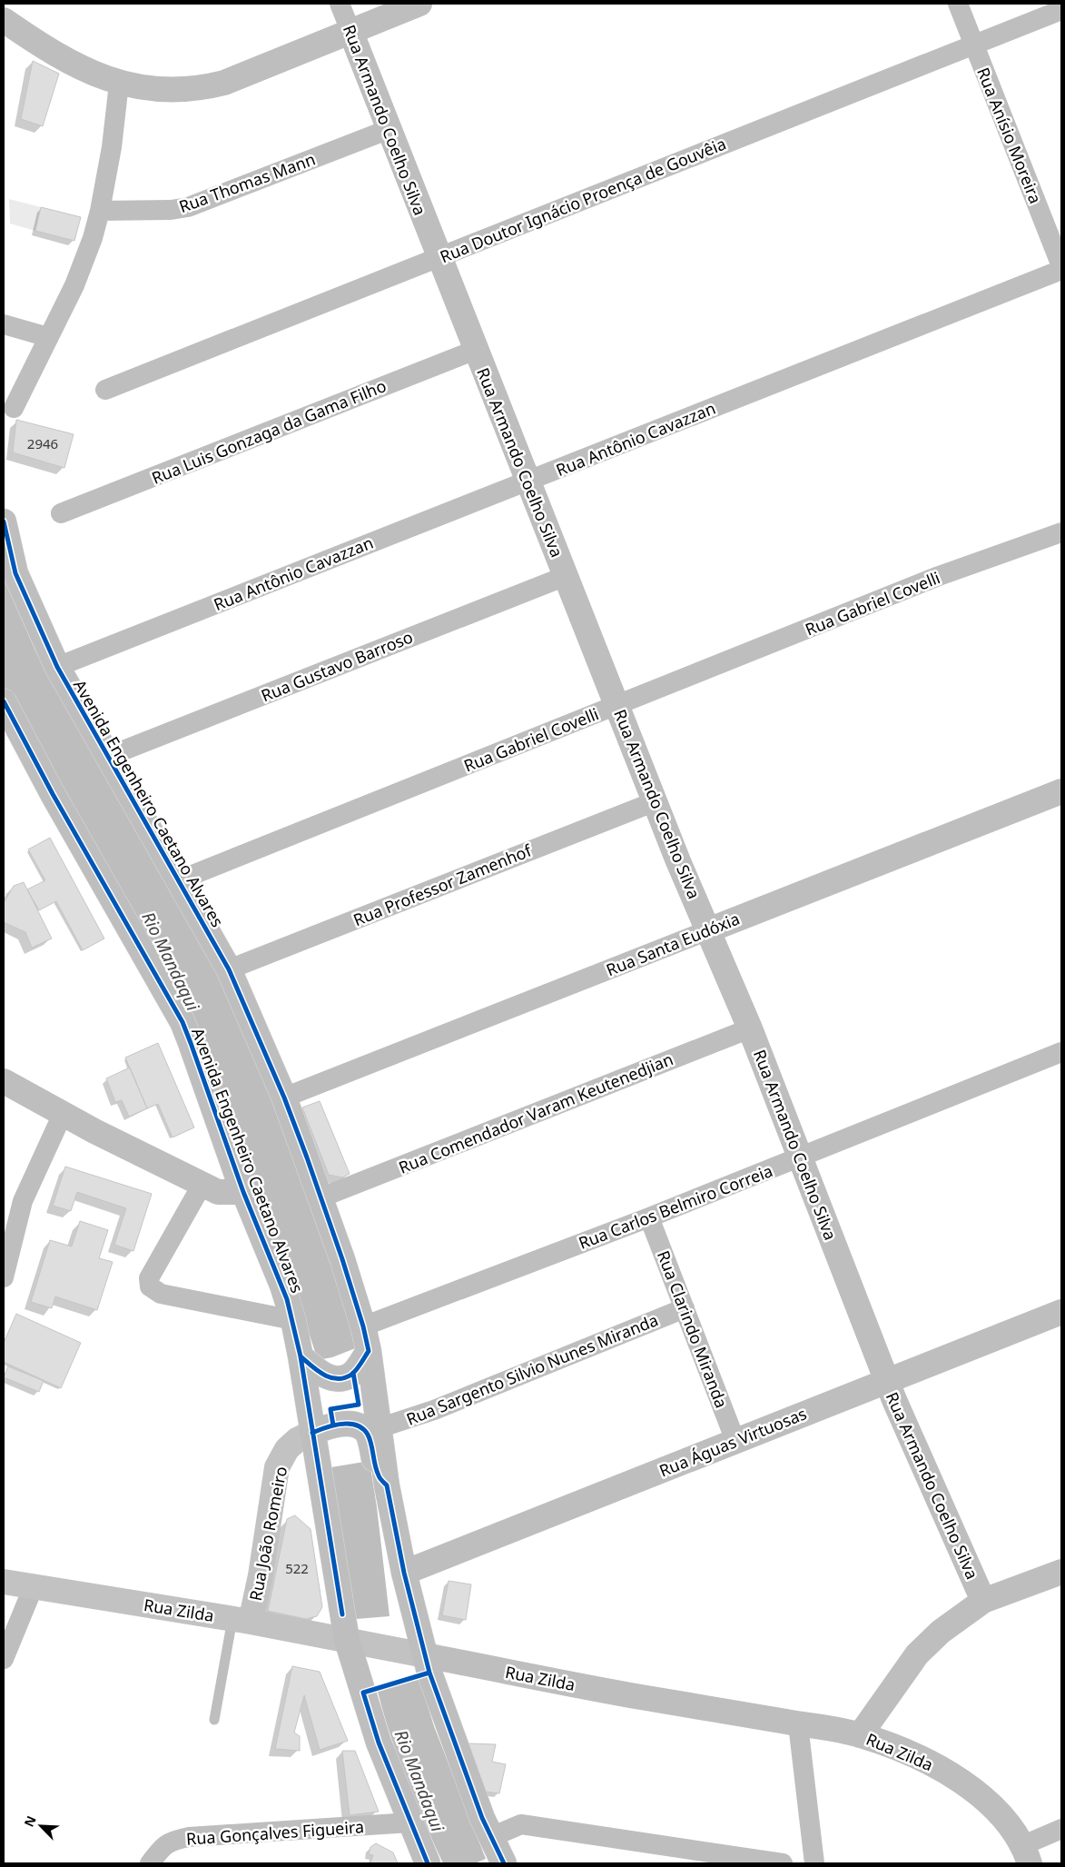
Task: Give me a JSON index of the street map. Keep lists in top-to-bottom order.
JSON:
{
  "streets": {
    "main road": ["Rua João Romeiro", "Rua Zilda"],
    "street": [
      "Rua Armando Coelho Silva",
      "Rua Anísio Moreira",
      "Rua Thomas Mann",
      "Rua Doutor Ignácio Proença de Gouvêia",
      "Rua Luis Gonzaga da Gama Filho",
      "Rua Antônio Cavazzan",
      "Rua Gabriel Covelli",
      "Rua Gustavo Barroso",
      "Avenida Engenheiro Caetano Alvares",
      "Rua Professor Zamenhof",
      "Rua Santa Eudóxia",
      "Rua Comendador Varam Keutenedjian",
      "Rua Carlos Belmiro Correia",
      "Rua Clarindo Miranda",
      "Rua Sargento Silvio Nunes Miranda",
      "Rua Águas Virtuosas",
      "Rua Gonçalves Figueira"
    ]
  },
  "crossings": [
    ["Rua Armando Coelho Silva", "Rua Thomas Mann"],
    ["Rua Armando Coelho Silva", "Rua Doutor Ignácio Proença de Gouvêia"],
    ["Rua Armando Coelho Silva", "Rua Luis Gonzaga da Gama Filho"],
    ["Rua Armando Coelho Silva", "Rua Antônio Cavazzan"],
    ["Rua Armando Coelho Silva", "Rua Gabriel Covelli"],
    ["Rua Armando Coelho Silva", "Rua Gustavo Barroso"],
    ["Rua Armando Coelho Silva", "Rua Professor Zamenhof"],
    ["Rua Armando Coelho Silva", "Rua Santa Eudóxia"],
    ["Rua Armando Coelho Silva", "Rua Comendador Varam Keutenedjian"],
    ["Rua Armando Coelho Silva", "Rua Carlos Belmiro Correia"],
    ["Rua Armando Coelho Silva", "Rua Águas Virtuosas"],
    ["Rua Anísio Moreira", "Rua Doutor Ignácio Proença de Gouvêia"],
    ["Rua Antônio Cavazzan", "Avenida Engenheiro Caetano Alvares"],
    ["Rua Gabriel Covelli", "Avenida Engenheiro Caetano Alvares"],
    ["Rua Gustavo Barroso", "Avenida Engenheiro Caetano Alvares"],
    ["Avenida Engenheiro Caetano Alvares", "Rua Professor Zamenhof"],
    ["Avenida Engenheiro Caetano Alvares", "Rua Santa Eudóxia"],
    ["Avenida Engenheiro Caetano Alvares", "Rua Comendador Varam Keutenedjian"],
    ["Avenida Engenheiro Caetano Alvares", "Rua Carlos Belmiro Correia"],
    ["Avenida Engenheiro Caetano Alvares", "Rua Sargento Silvio Nunes Miranda"],
    ["Avenida Engenheiro Caetano Alvares", "Rua Águas Virtuosas"],
    ["Avenida Engenheiro Caetano Alvares", "Rua João Romeiro"],
    ["Avenida Engenheiro Caetano Alvares", "Rua Zilda"],
    ["Avenida Engenheiro Caetano Alvares", "Rua Gonçalves Figueira"],
    ["Rua Carlos Belmiro Correia", "Rua Clarindo Miranda"],
    ["Rua Clarindo Miranda", "Rua Sargento Silvio Nunes Miranda"],
    ["Rua Clarindo Miranda", "Rua Águas Virtuosas"],
    ["Rua João Romeiro", "Rua Zilda"]
  ],
  "water": ["Rio Mandaqui"],
  "house_numbers": ["2946", "522"],
  "north": "top left"
}
